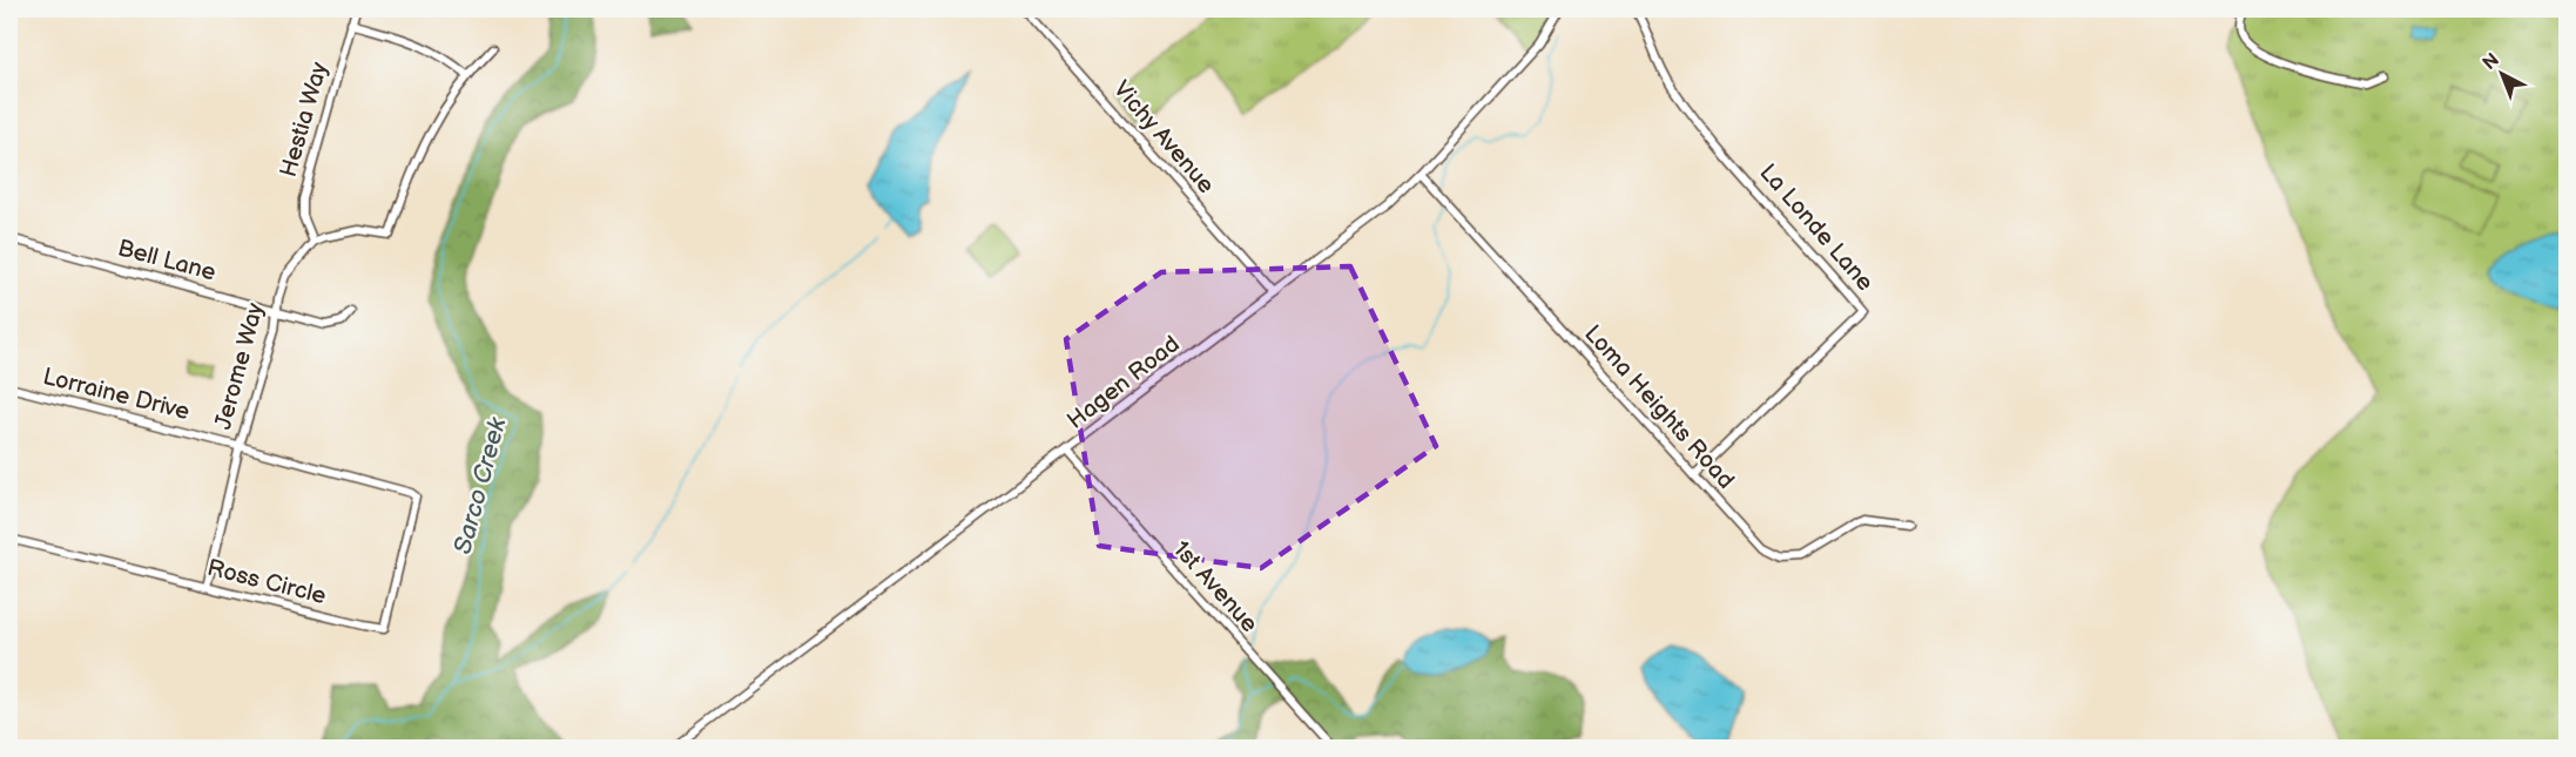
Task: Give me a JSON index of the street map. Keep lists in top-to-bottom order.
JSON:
{
  "streets": {
    "street": [
      "Hestia Way",
      "Vichy Avenue",
      "La Londe Lane",
      "Bell Lane",
      "Jerome Way",
      "Hagen Road",
      "Lorraine Drive",
      "Loma Heights Road",
      "Ross Circle",
      "1st Avenue"
    ]
  },
  "crossings": [
    ["Hestia Way", "Jerome Way"],
    ["Vichy Avenue", "Hagen Road"],
    ["La Londe Lane", "Loma Heights Road"],
    ["Bell Lane", "Jerome Way"],
    ["Jerome Way", "Lorraine Drive"],
    ["Jerome Way", "Ross Circle"],
    ["Hagen Road", "Loma Heights Road"],
    ["Hagen Road", "1st Avenue"],
    ["Lorraine Drive", "Ross Circle"]
  ],
  "water": ["Sarco Creek"],
  "north": "top left"
}
